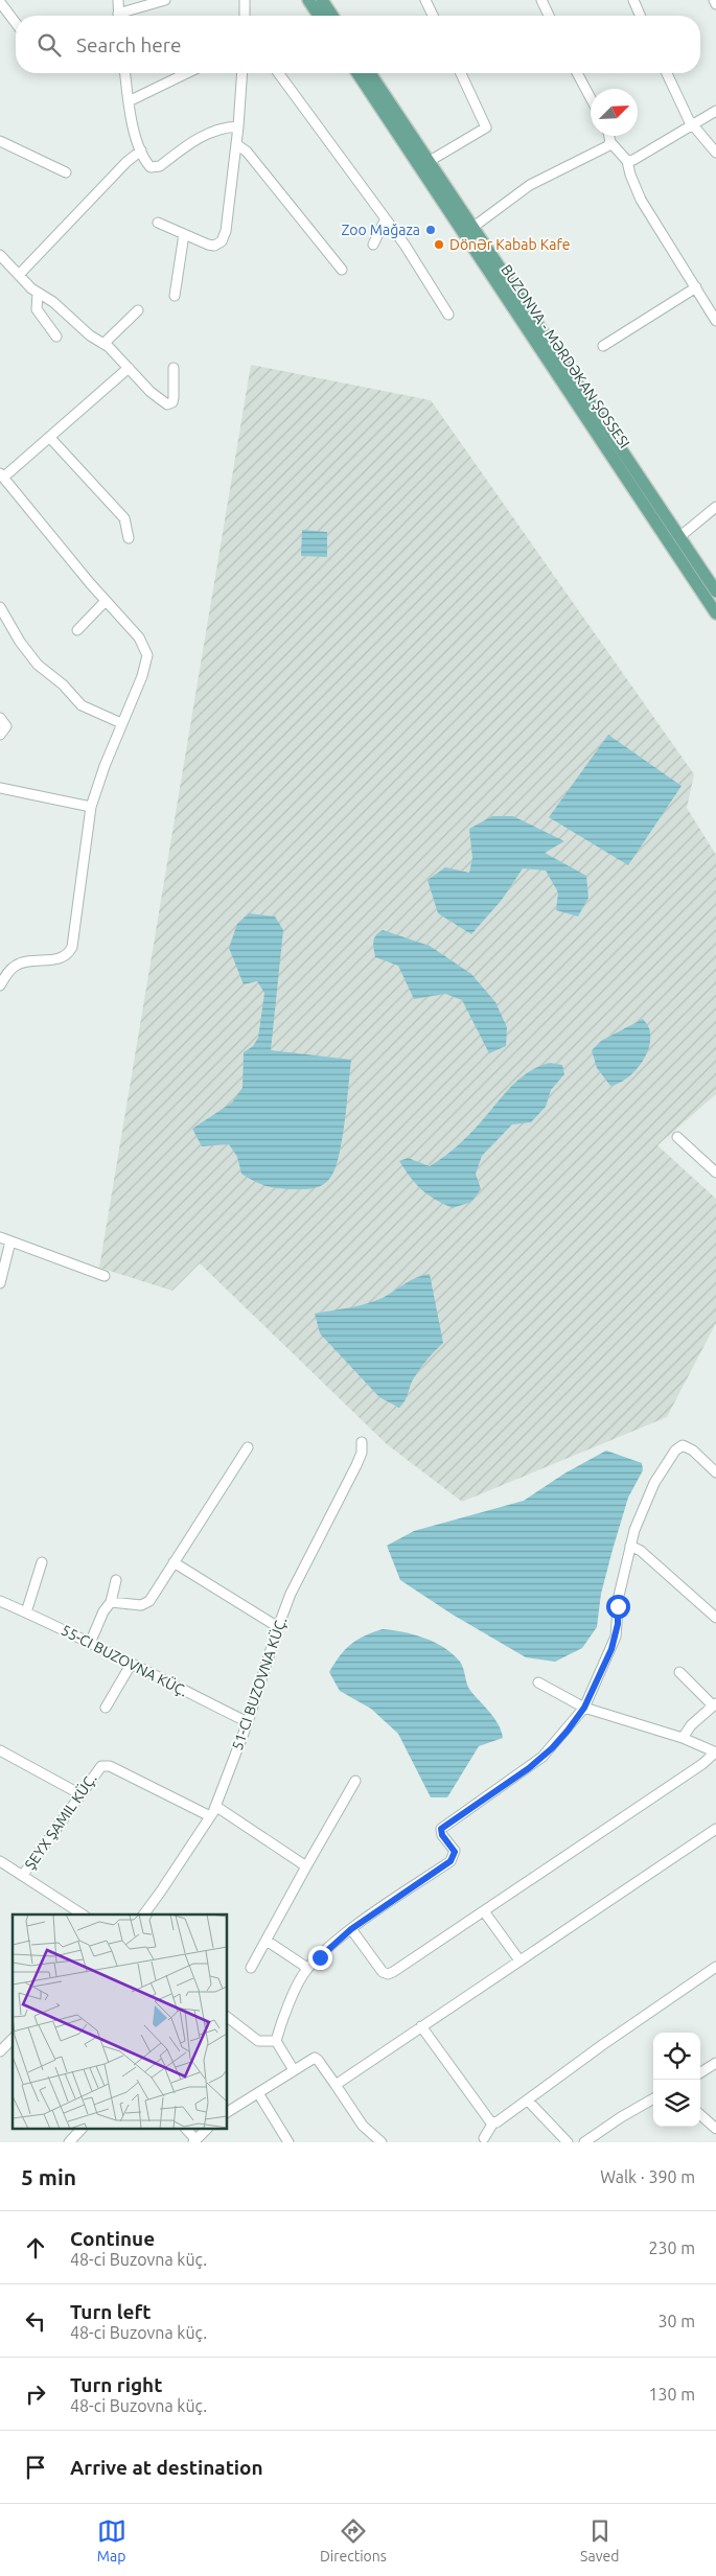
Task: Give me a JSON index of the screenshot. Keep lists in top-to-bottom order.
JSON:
{
  "streets": {
    "main road": ["BUZONVA - MƏRDƏKAN ŞOSSESI"],
    "street": ["55-CI BUZOVNA KÜÇ.", "51-CI BUZOVNA KÜÇ.", "ŞEYX ŞAMIL KÜÇ."]
  },
  "crossings": [
    ["55-CI BUZOVNA KÜÇ.", "51-CI BUZOVNA KÜÇ."],
    ["51-CI BUZOVNA KÜÇ.", "ŞEYX ŞAMIL KÜÇ."]
  ],
  "places": ["Zoo Mağaza", "Dönər Kabab Kafe"],
  "north": "top right",
  "page": {
    "search": "Search here",
    "heading": ["5 min", "Walk · 390 m"],
    "list": [
      ["Continue", "48-ci Buzovna küç.", "230 m"],
      ["Turn left", "48-ci Buzovna küç.", "30 m"],
      ["Turn right", "48-ci Buzovna küç.", "130 m"],
      "Arrive at destination"
    ],
    "nav": ["Map", "Directions", "Saved"]
  }
}
